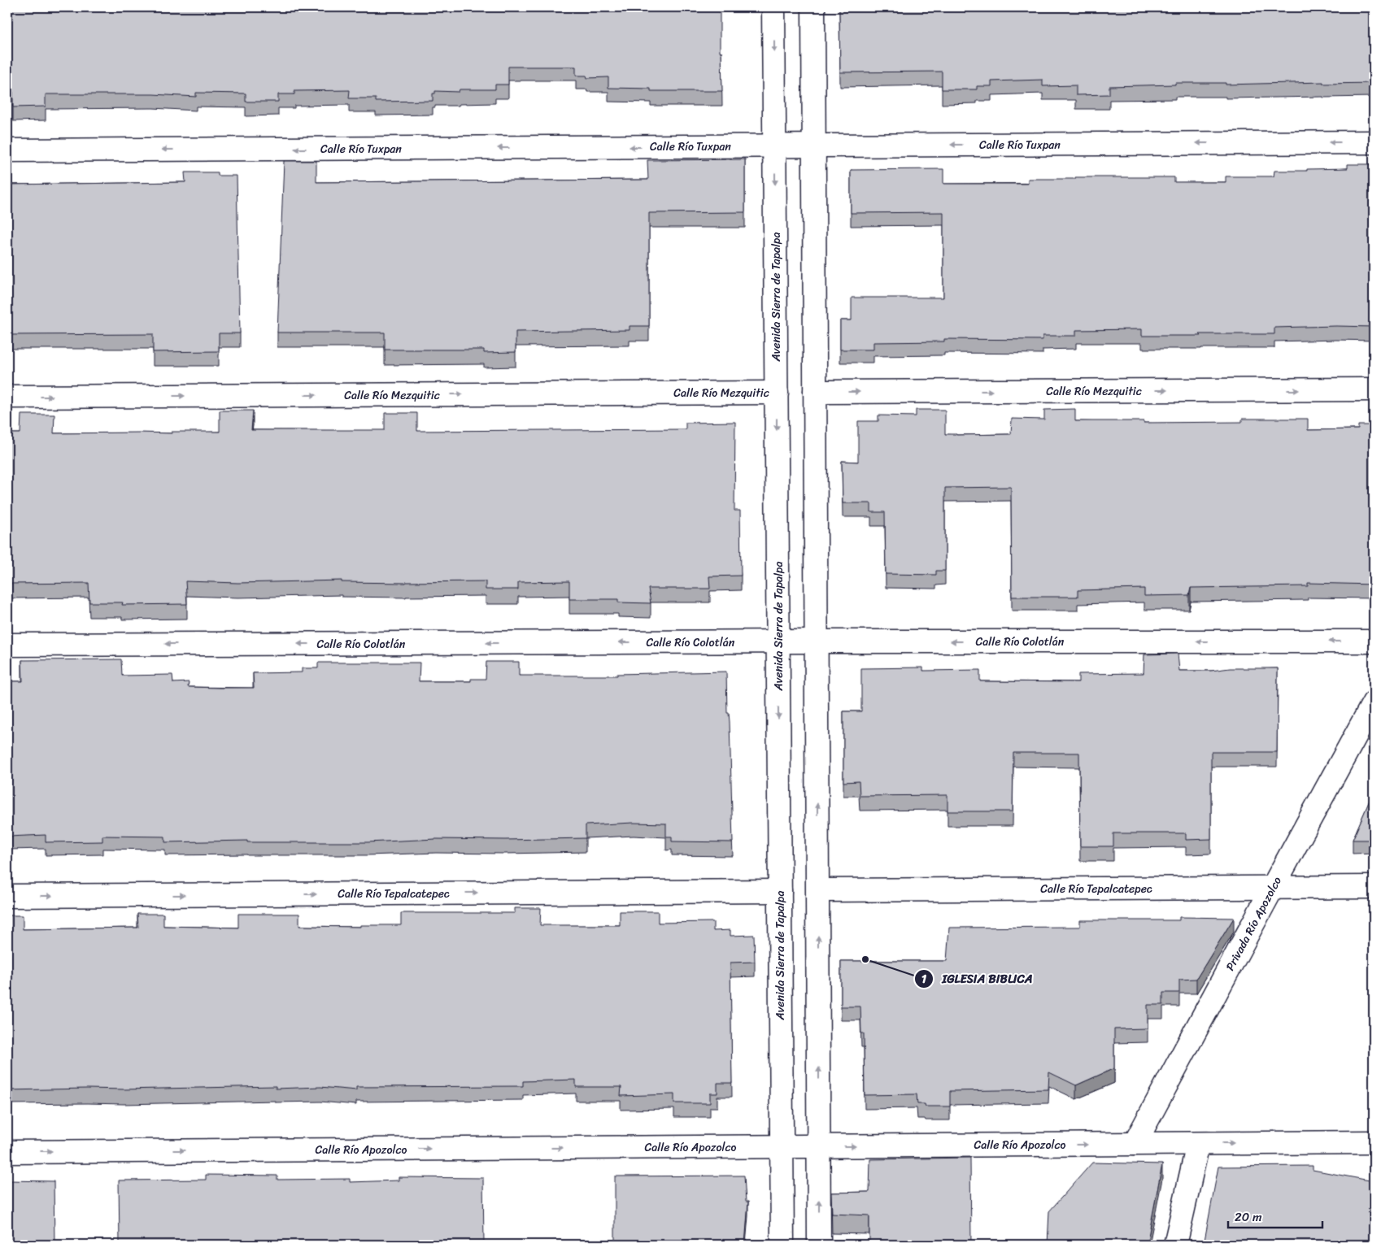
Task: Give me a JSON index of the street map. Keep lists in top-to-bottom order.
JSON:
{
  "streets": {
    "street": [
      "Calle Río Tuxpan",
      "Avenida Sierra de Tapalpa",
      "Calle Río Mezquitic",
      "Calle Río Colotlán",
      "Calle Río Tepalcatepec",
      "Privada Río Apozolco",
      "Calle Río Apozolco"
    ]
  },
  "crossings": [
    ["Calle Río Tuxpan", "Avenida Sierra de Tapalpa"],
    ["Avenida Sierra de Tapalpa", "Calle Río Mezquitic"],
    ["Avenida Sierra de Tapalpa", "Calle Río Colotlán"],
    ["Avenida Sierra de Tapalpa", "Calle Río Tepalcatepec"],
    ["Avenida Sierra de Tapalpa", "Calle Río Apozolco"],
    ["Calle Río Tepalcatepec", "Privada Río Apozolco"],
    ["Privada Río Apozolco", "Calle Río Apozolco"]
  ],
  "one_way": [
    "Calle Río Tuxpan",
    "Calle Río Mezquitic",
    "Calle Río Colotlán",
    "Calle Río Tepalcatepec",
    "Calle Río Apozolco"
  ],
  "places": ["IGLESIA BIBLICA"],
  "scale_bar": "20 m"
}
